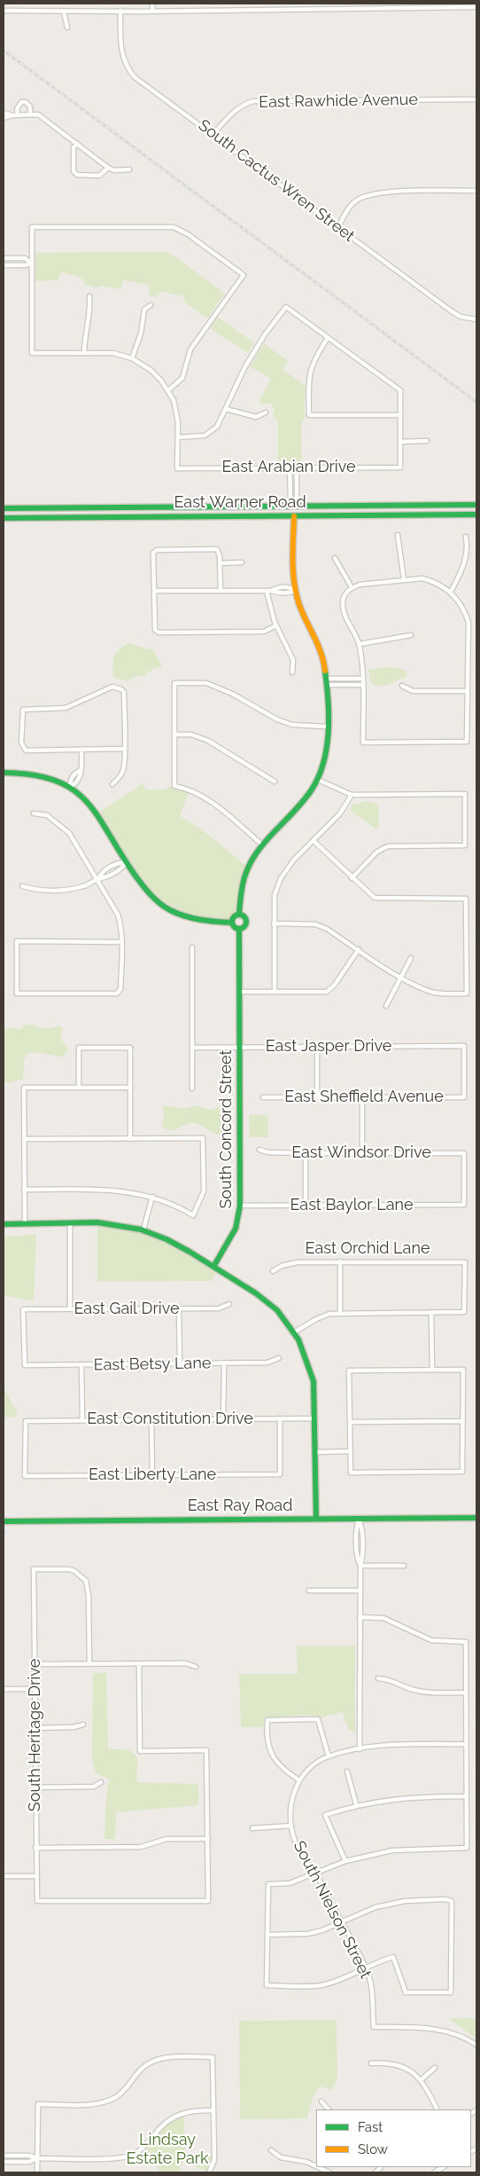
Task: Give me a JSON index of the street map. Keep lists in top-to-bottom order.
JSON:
{
  "streets": {
    "street": [
      "East Rawhide Avenue",
      "South Cactus Wren Street",
      "East Arabian Drive",
      "East Warner Road",
      "East Jasper Drive",
      "East Sheffield Avenue",
      "South Concord Street",
      "East Windsor Drive",
      "East Baylor Lane",
      "East Orchid Lane",
      "East Gail Drive",
      "East Betsy Lane",
      "East Constitution Drive",
      "East Liberty Lane",
      "East Ray Road",
      "South Heritage Drive",
      "South Nielson Street"
    ]
  },
  "crossings": [
    ["East Rawhide Avenue", "South Cactus Wren Street"],
    ["East Jasper Drive", "East Sheffield Avenue"],
    ["East Jasper Drive", "South Concord Street"],
    ["South Concord Street", "East Baylor Lane"],
    ["East Windsor Drive", "East Baylor Lane"],
    ["East Gail Drive", "East Betsy Lane"],
    ["East Constitution Drive", "East Liberty Lane"]
  ],
  "parks": ["Lindsay Estate Park"],
  "legend": ["Fast", "Slow"]
}
